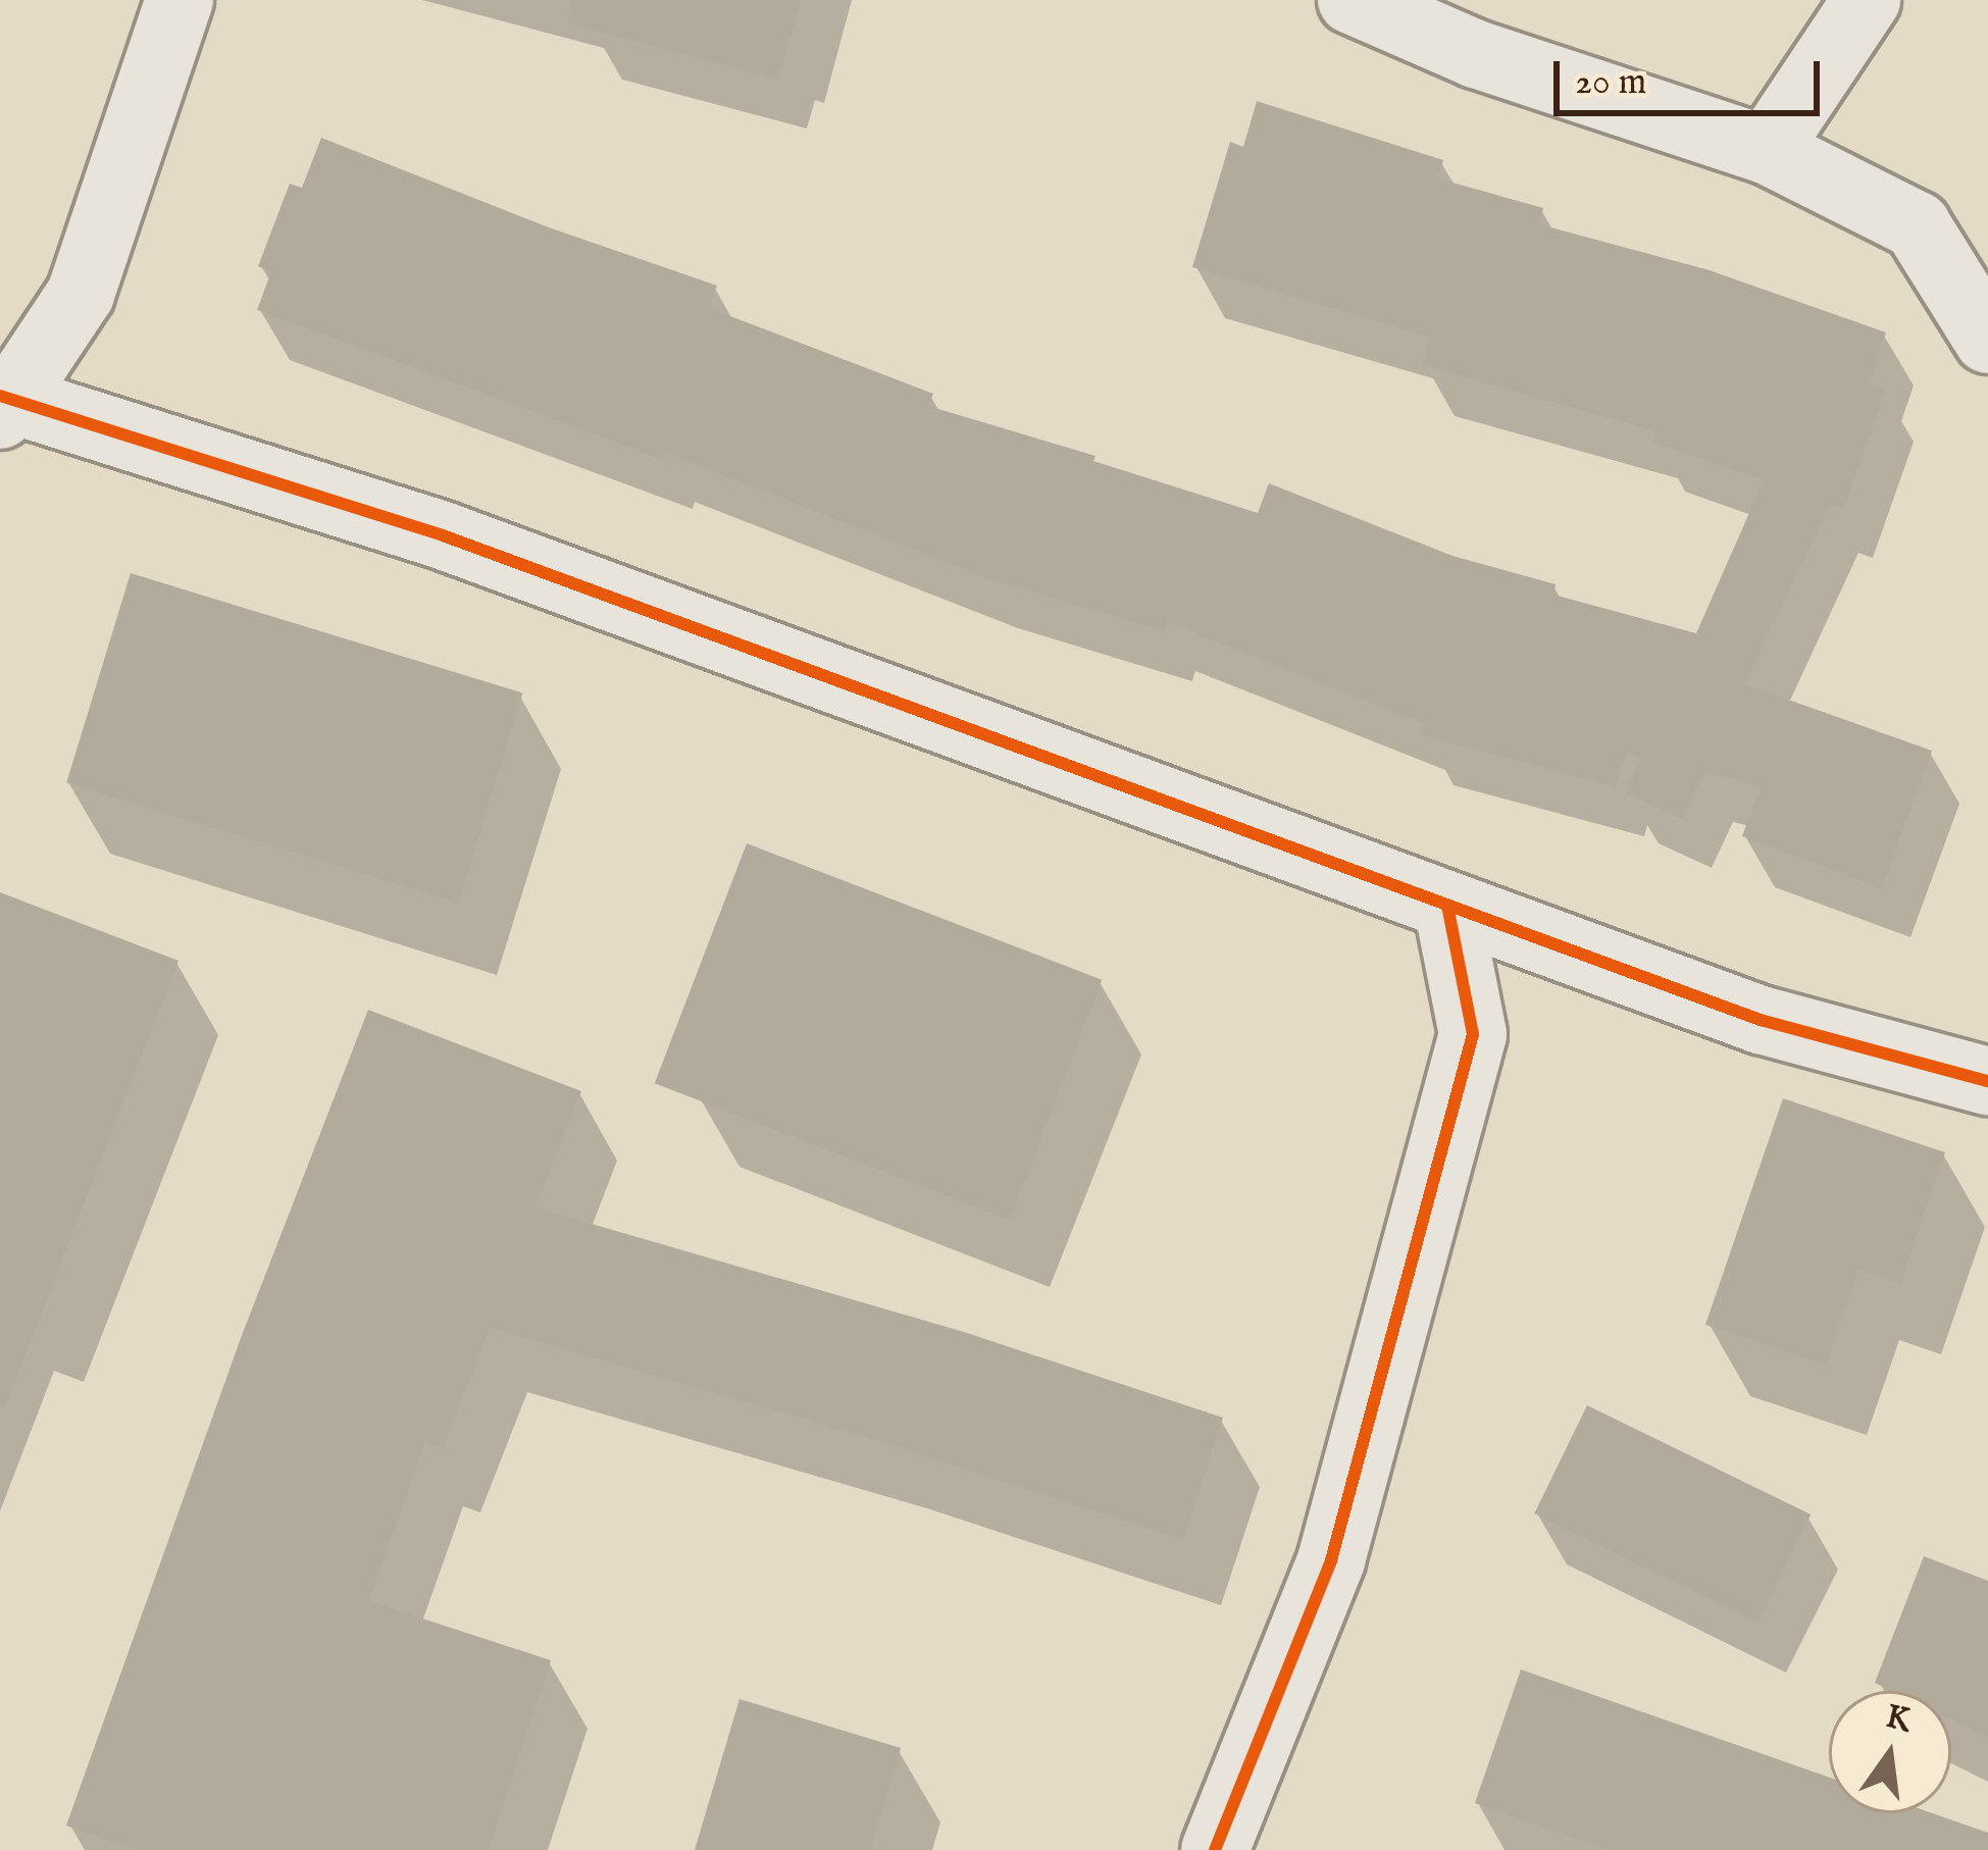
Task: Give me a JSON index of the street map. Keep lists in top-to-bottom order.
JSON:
{
  "scale_bar": "20 m",
  "north": "top"
}
